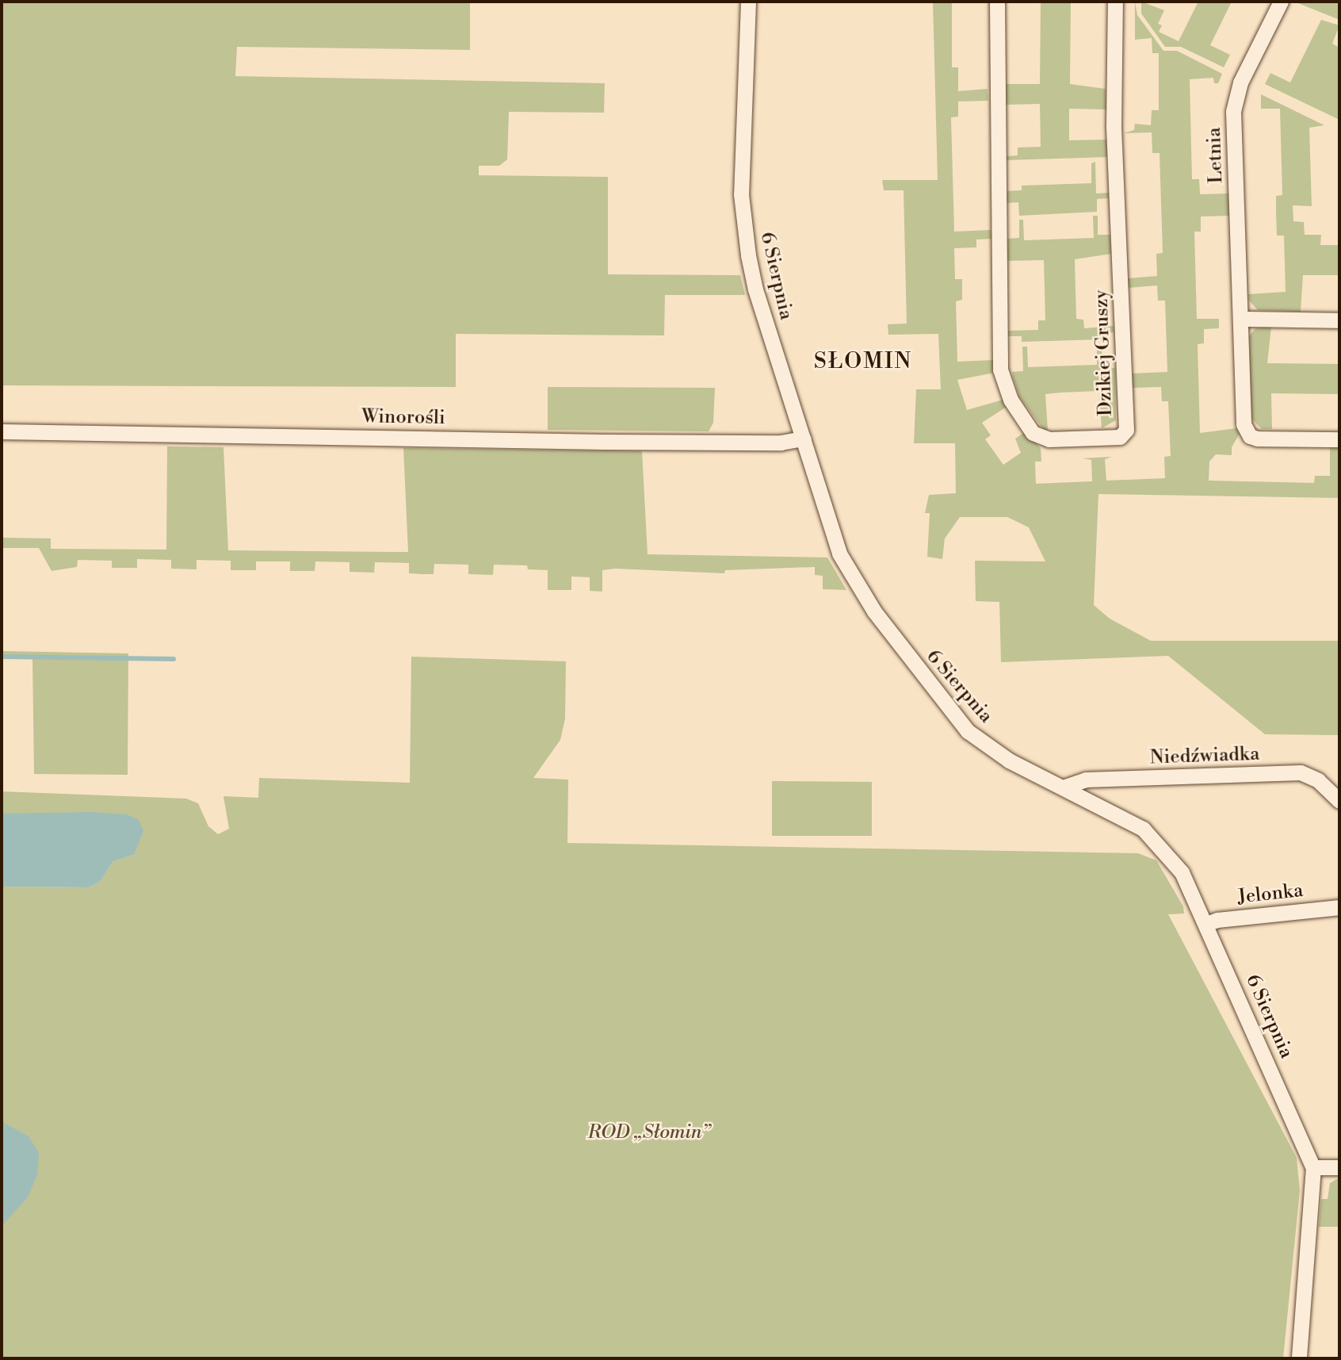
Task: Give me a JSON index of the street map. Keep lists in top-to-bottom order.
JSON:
{
  "streets": {
    "street": [
      "Letnia",
      "6 Sierpnia",
      "Dzikiej Gruszy",
      "Winorośli",
      "Niedźwiadka",
      "Jelonka"
    ]
  },
  "crossings": [
    ["6 Sierpnia", "Winorośli"],
    ["6 Sierpnia", "Niedźwiadka"],
    ["6 Sierpnia", "Jelonka"]
  ],
  "districts": ["SŁOMIN"],
  "parks": ["ROD „Słomin”"]
}
